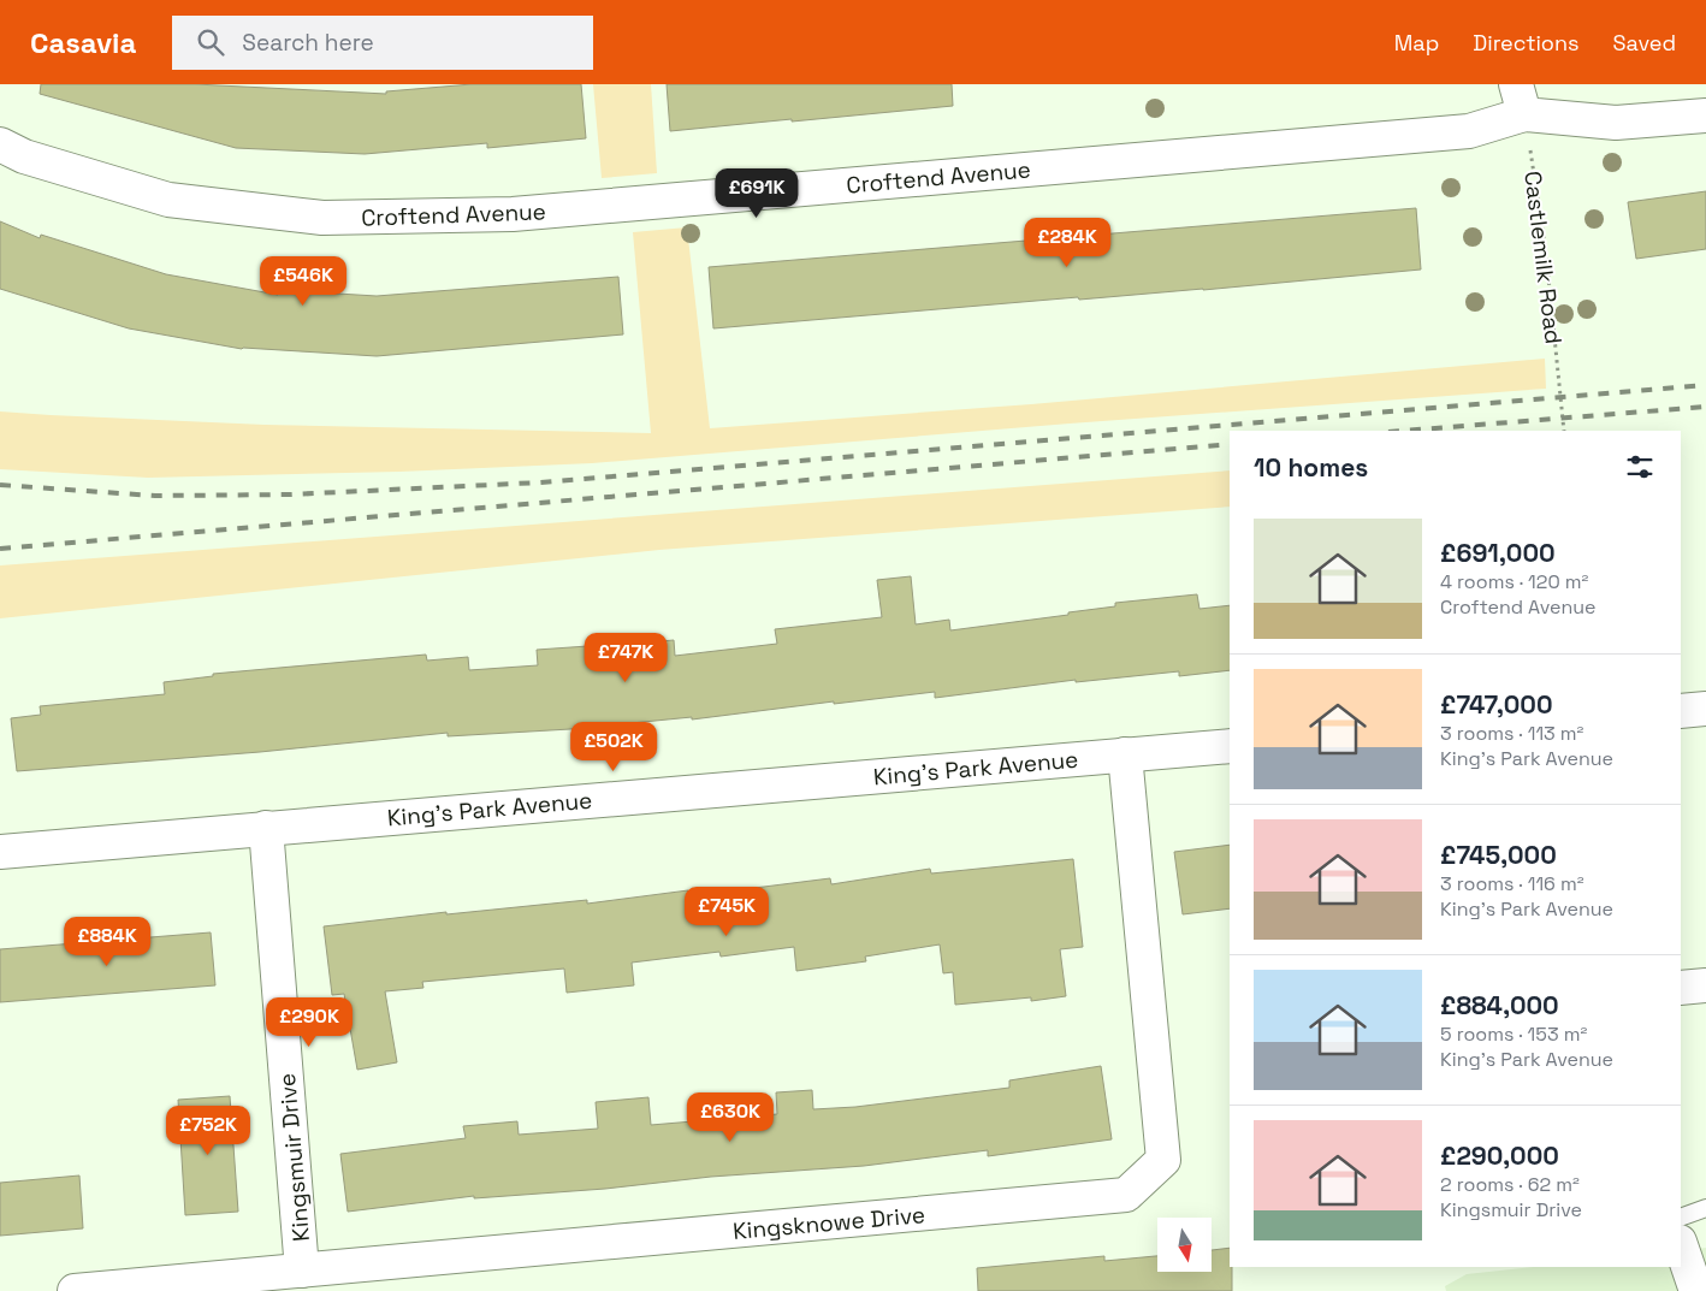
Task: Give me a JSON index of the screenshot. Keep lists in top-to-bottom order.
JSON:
{
  "streets": {
    "street": [
      "Croftend Avenue",
      "King's Park Avenue",
      "Kingsmuir Drive",
      "Kingsknowe Drive"
    ],
    "path": ["Castlemilk Road"]
  },
  "crossings": [
    ["Croftend Avenue", "Castlemilk Road"],
    ["King's Park Avenue", "Kingsmuir Drive"],
    ["King's Park Avenue", "Kingsknowe Drive"],
    ["Kingsmuir Drive", "Kingsknowe Drive"]
  ],
  "north": "bottom",
  "page": {
    "header": "Casavia",
    "search": "Search here",
    "nav": ["Map", "Directions", "Saved"],
    "price": [
      "£691K",
      "£284K",
      "£546K",
      "£747K",
      "£502K",
      "£745K",
      "£884K",
      "£290K",
      "£630K",
      "£752K"
    ],
    "heading": "10 homes",
    "list": [
      {
        "name": "£691,000",
        "note": "4 rooms · 120 m² · Croftend Avenue"
      },
      {
        "name": "£747,000",
        "note": "3 rooms · 113 m² · King's Park Avenue"
      },
      {
        "name": "£745,000",
        "note": "3 rooms · 116 m² · King's Park Avenue"
      },
      {
        "name": "£884,000",
        "note": "5 rooms · 153 m² · King's Park Avenue"
      },
      {
        "name": "£290,000",
        "note": "2 rooms · 62 m² · Kingsmuir Drive"
      }
    ]
  }
}
